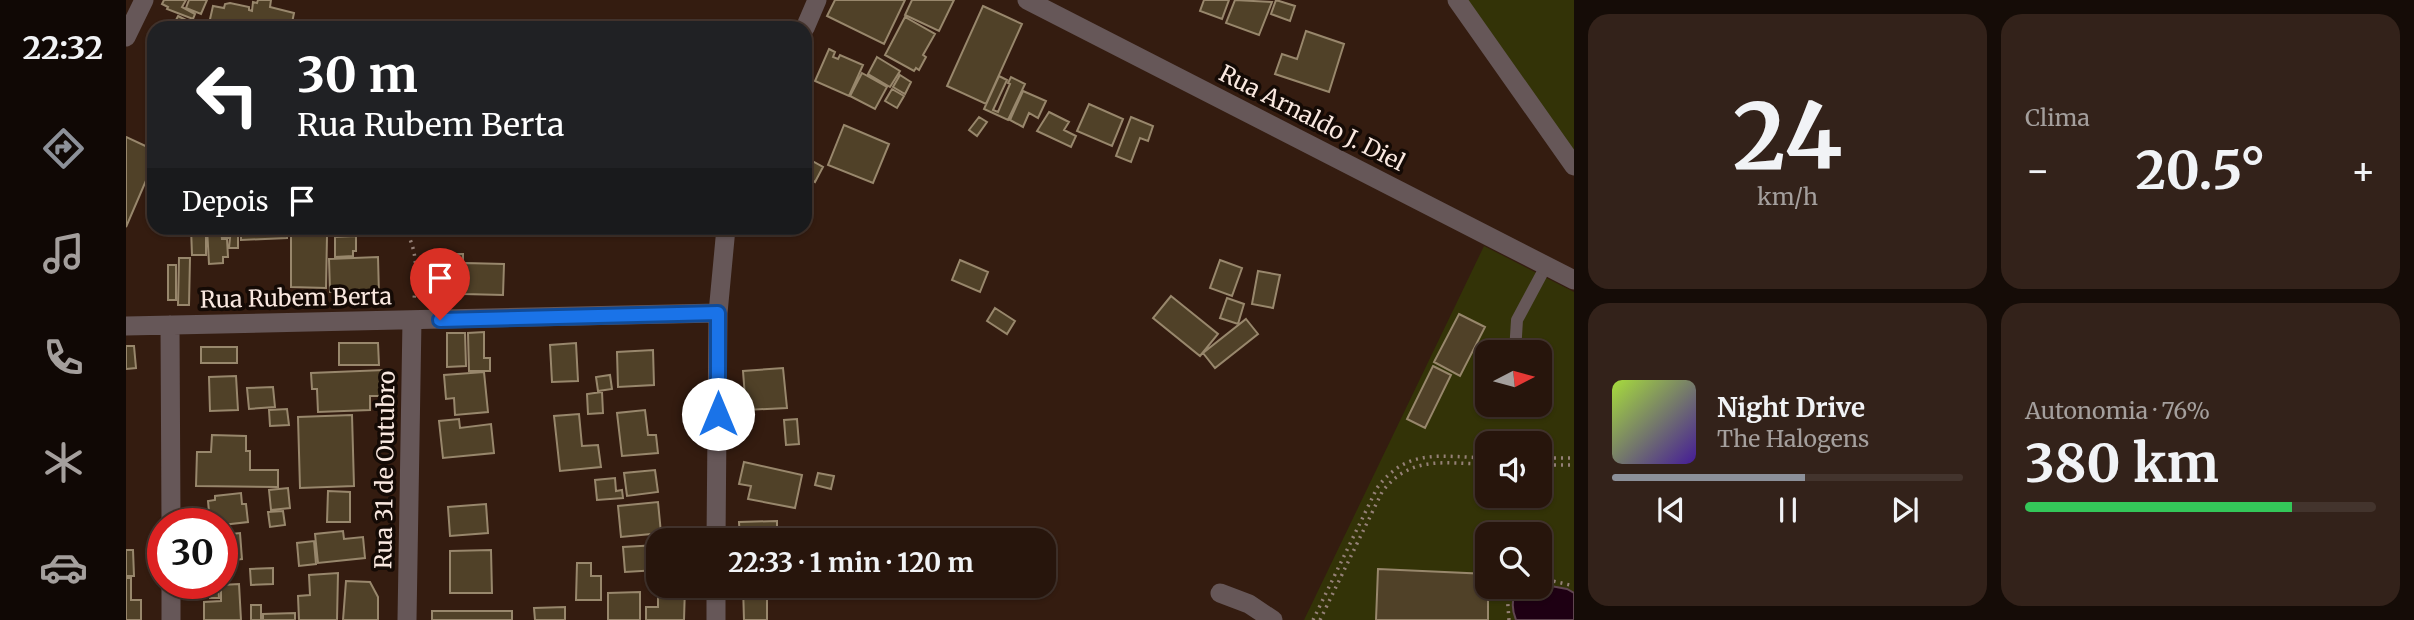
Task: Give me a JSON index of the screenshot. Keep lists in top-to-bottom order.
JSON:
{
  "streets": {
    "street": ["Rua Arnaldo J. Diel", "Rua Rubem Berta", "Rua 31 de Outubro"]
  },
  "crossings": [
    ["Rua Rubem Berta", "Rua 31 de Outubro"]
  ],
  "north": "right",
  "page": {
    "tabs": "22:32",
    "tile": [
      ["24", "km/h"],
      "Clima",
      ["Autonomia · 76%", "380 km"]
    ],
    "turn": ["30 m", "Rua Rubem Berta"],
    "heat": ["−", "20.5°", "+"],
    "then": "Depois",
    "song": ["Night Drive", "The Halogens"],
    "limit": "30",
    "trip": "22:33 · 1 min · 120 m"
  }
}
